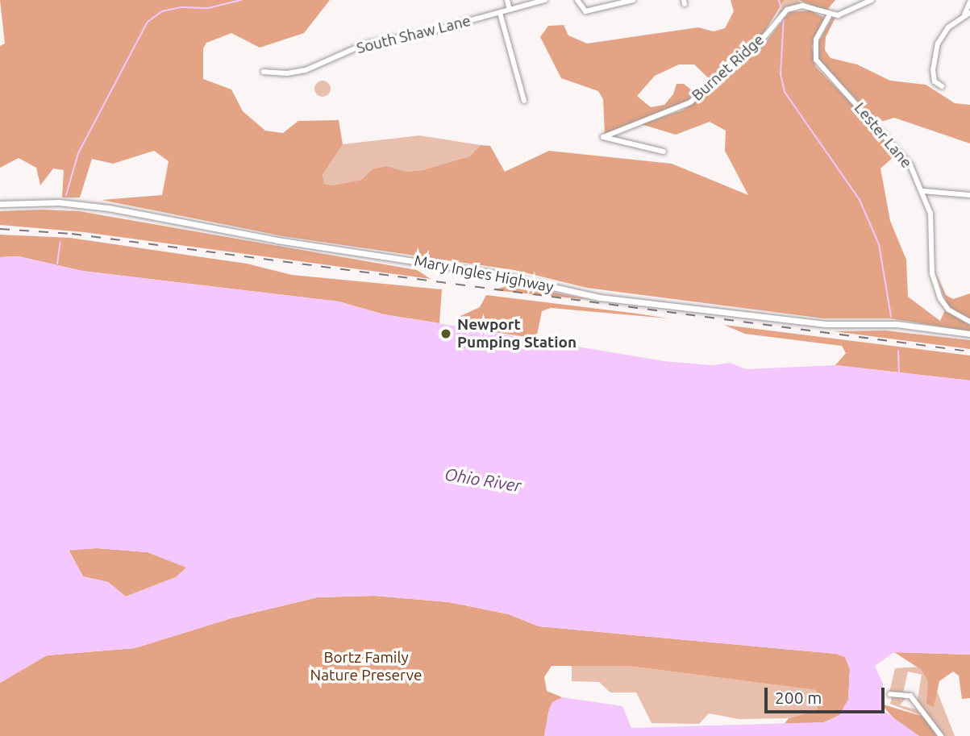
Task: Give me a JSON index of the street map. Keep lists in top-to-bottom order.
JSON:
{
  "streets": {
    "street": [
      "South Shaw Lane",
      "Burnet Ridge",
      "Lester Lane",
      "Mary Ingles Highway"
    ]
  },
  "crossings": [
    ["Burnet Ridge", "Lester Lane"]
  ],
  "water": ["Ohio River"],
  "parks": ["Bortz Family Nature Preserve"],
  "places": ["Newport Pumping Station"],
  "scale_bar": "200 m"
}
